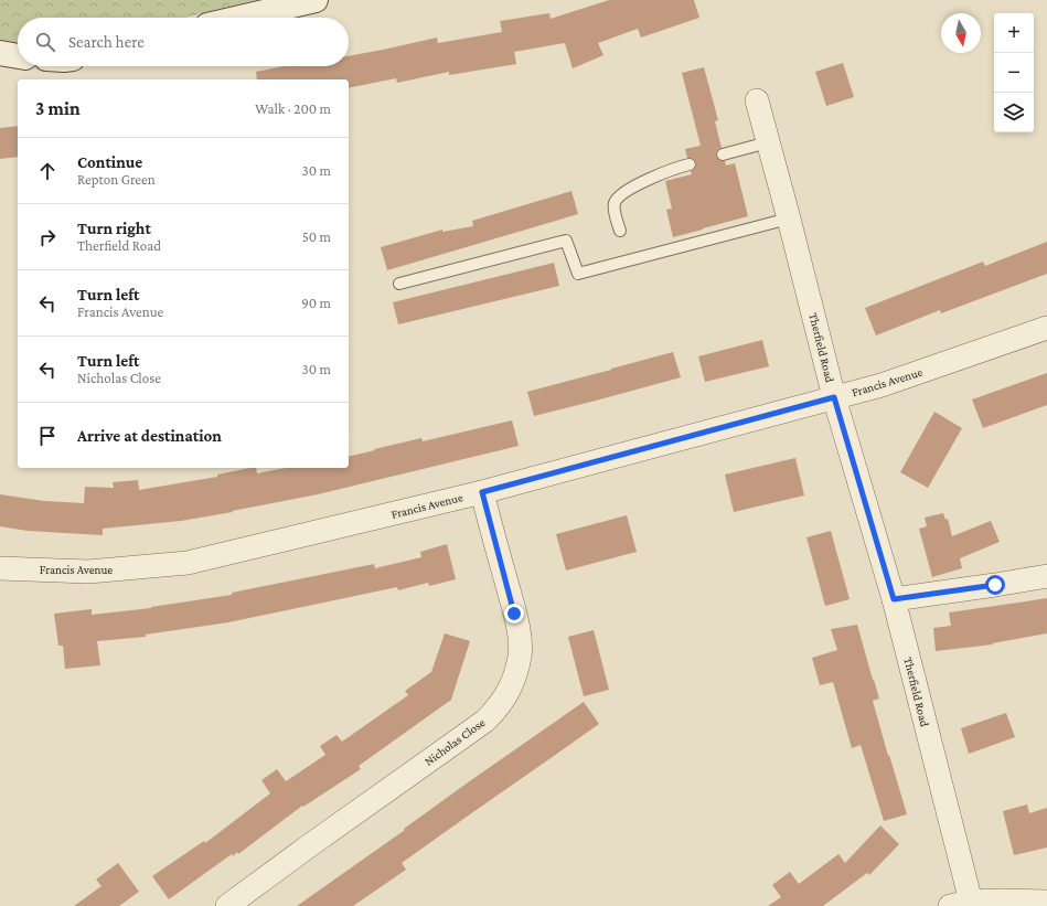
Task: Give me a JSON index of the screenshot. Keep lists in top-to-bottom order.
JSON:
{
  "streets": {
    "street": ["Therfield Road", "Francis Avenue", "Nicholas Close"]
  },
  "crossings": [
    ["Therfield Road", "Francis Avenue"],
    ["Francis Avenue", "Nicholas Close"]
  ],
  "north": "bottom",
  "page": {
    "map_buttons": ["+", "−"],
    "search": "Search here",
    "heading": ["3 min", "Walk · 200 m"],
    "list": [
      ["Continue", "Repton Green", "30 m"],
      ["Turn right", "Therfield Road", "50 m"],
      ["Turn left", "Francis Avenue", "90 m"],
      ["Turn left", "Nicholas Close", "30 m"],
      "Arrive at destination"
    ]
  }
}
